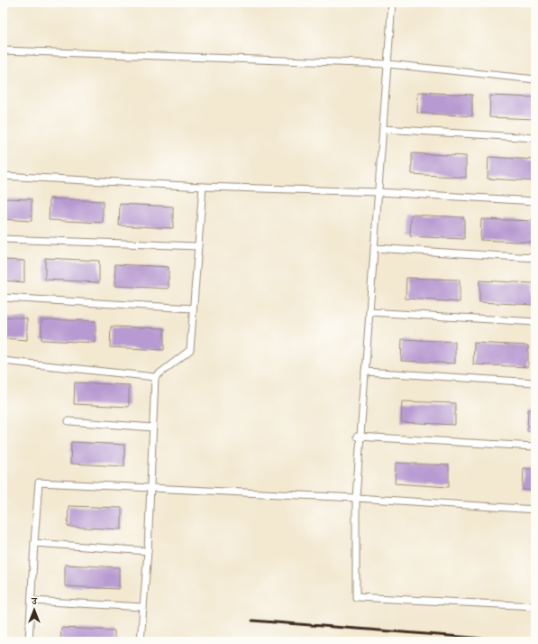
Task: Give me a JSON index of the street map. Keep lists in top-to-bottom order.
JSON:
{
  "north": "top"
}
